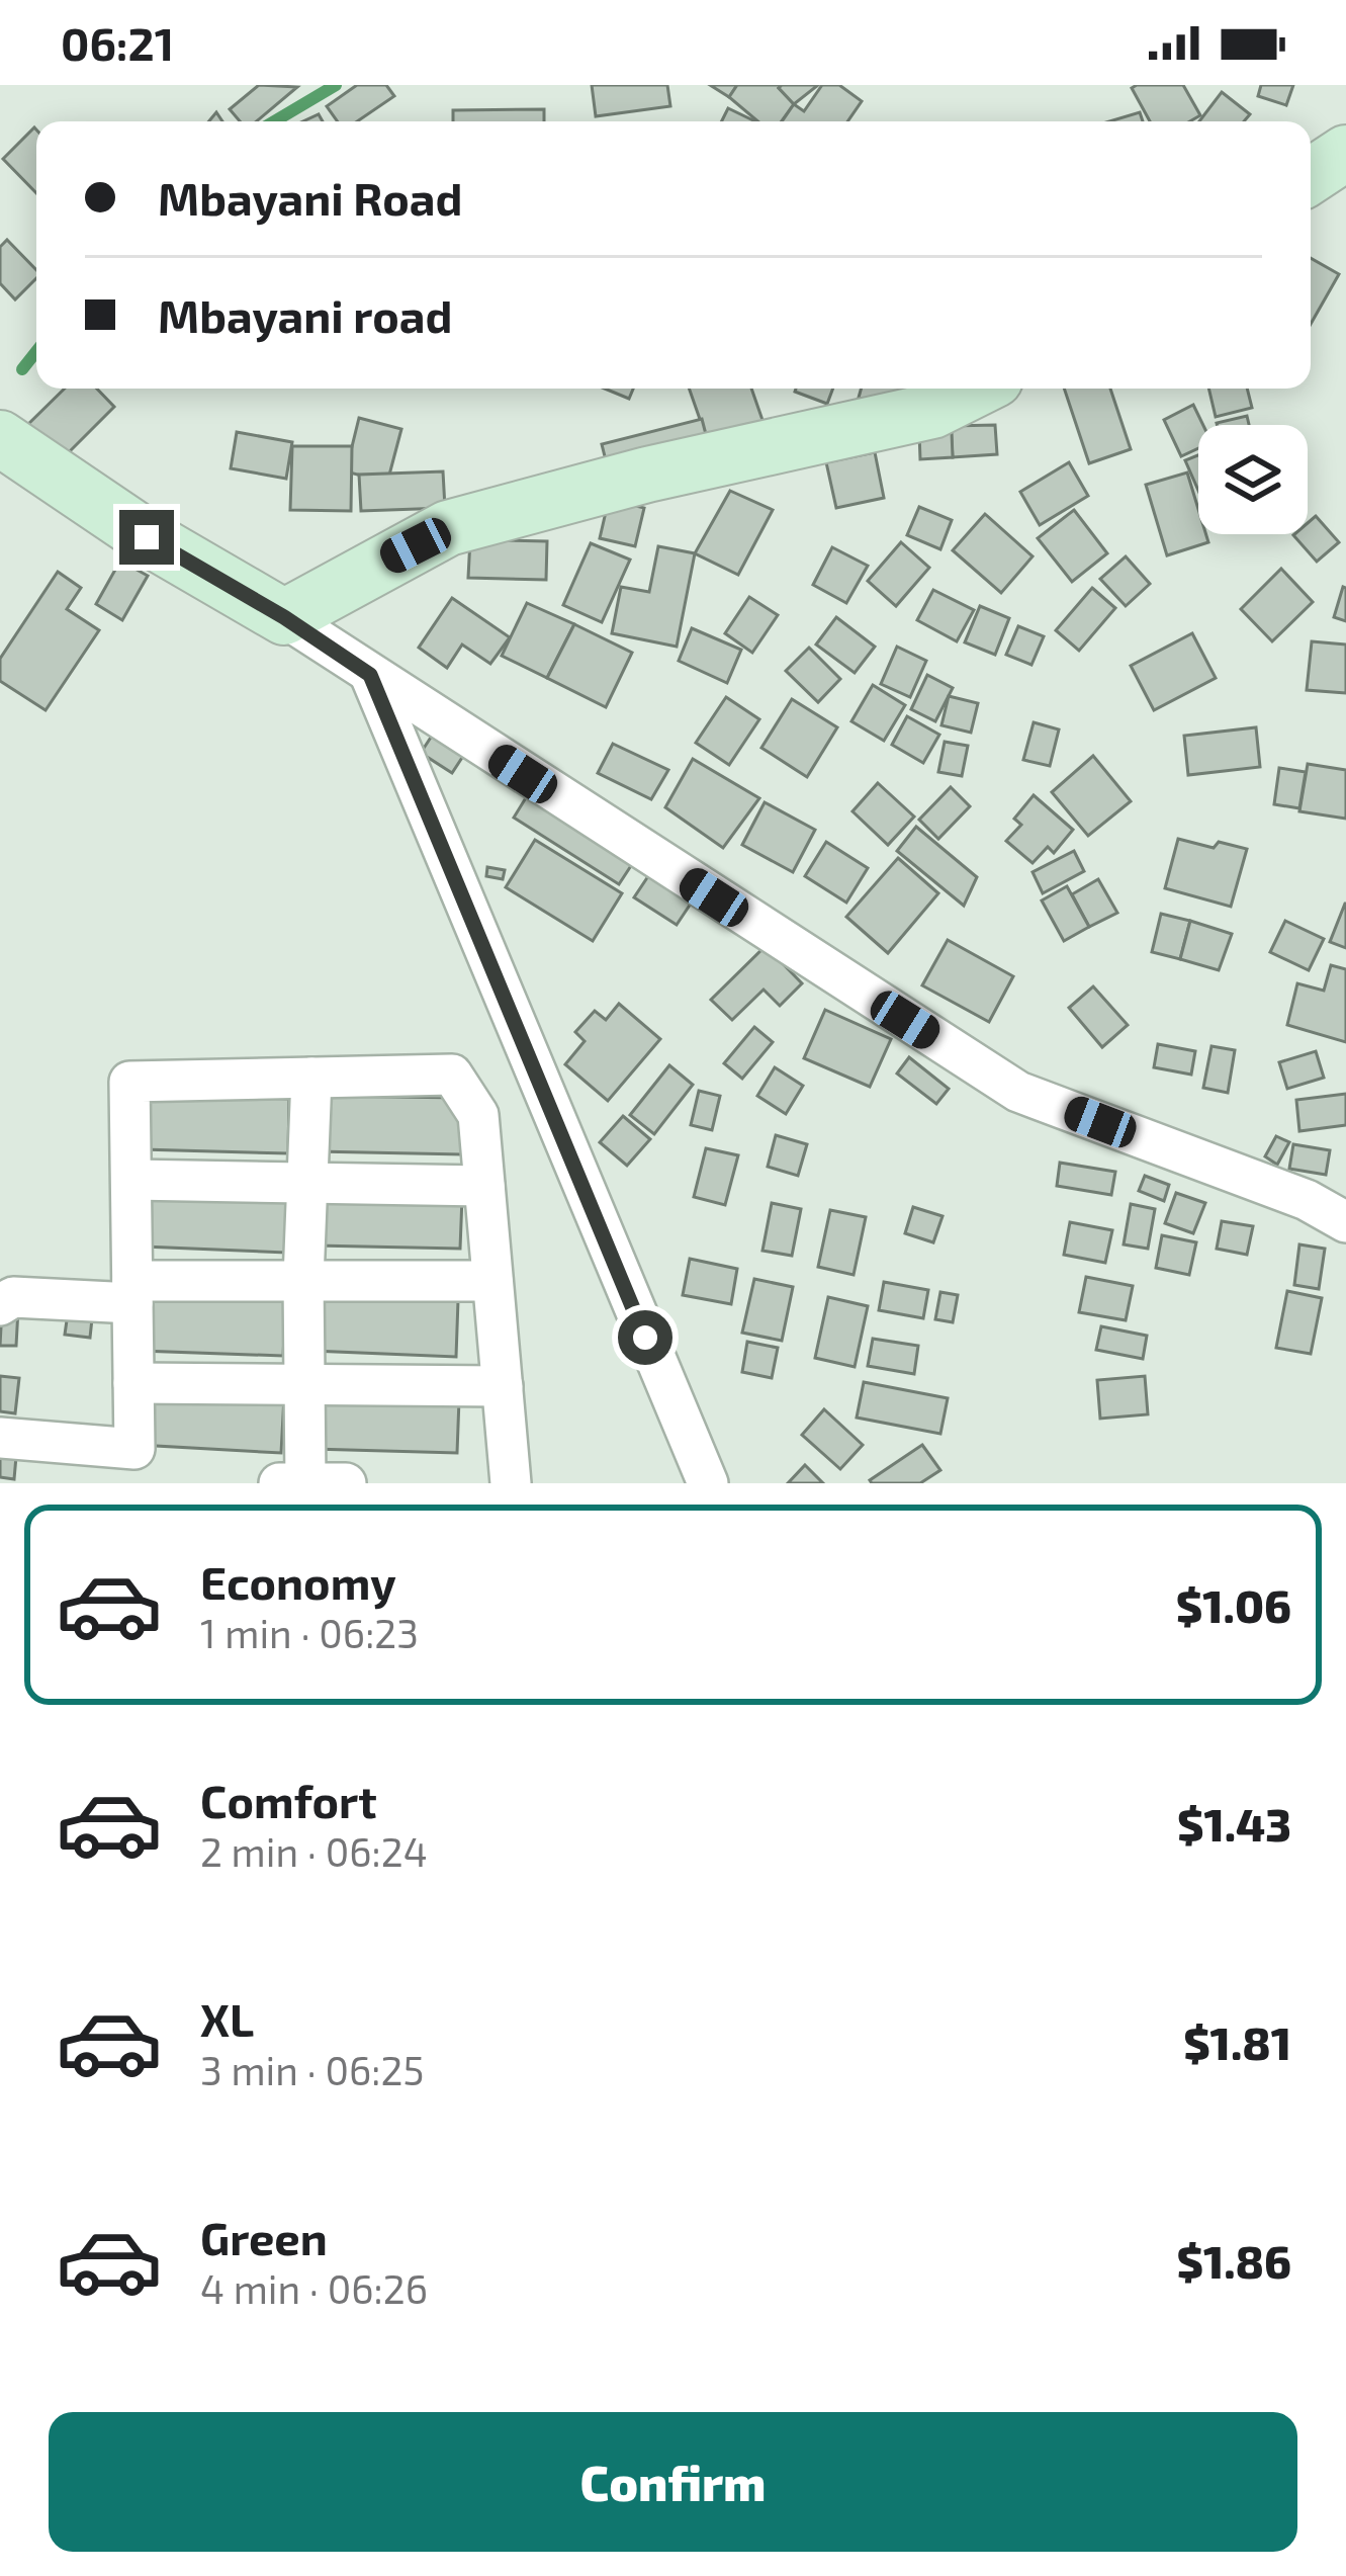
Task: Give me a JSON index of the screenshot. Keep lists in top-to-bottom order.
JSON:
{
  "page": {
    "status": "06:21",
    "banner": ["Mbayani Road", "Mbayani road"],
    "list": [
      {
        "name": "Economy",
        "note": "1 min · 06:23",
        "value": "$1.06"
      },
      {
        "name": "Comfort",
        "note": "2 min · 06:24",
        "value": "$1.43"
      },
      {
        "name": "XL",
        "note": "3 min · 06:25",
        "value": "$1.81"
      },
      {
        "name": "Green",
        "note": "4 min · 06:26",
        "value": "$1.86"
      }
    ],
    "buttons": "Confirm"
  }
}
